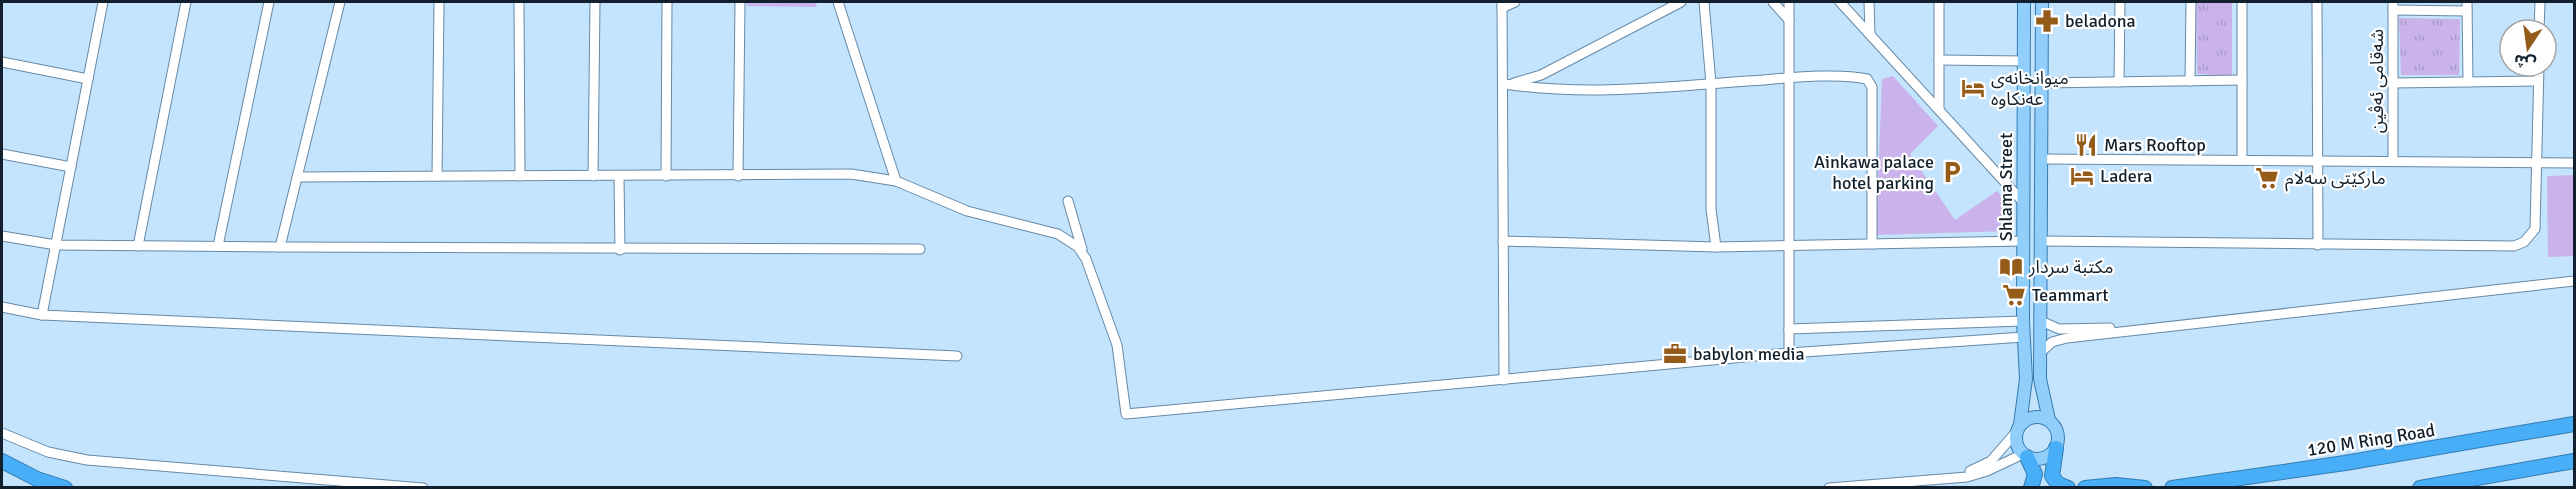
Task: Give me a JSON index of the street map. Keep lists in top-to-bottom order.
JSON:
{
  "streets": {
    "highway": ["120 M Ring Road"],
    "main road": ["Shlama Street"],
    "street": ["شەقامی ئەڤین"]
  },
  "places": {
    "pharmacy": ["beladona"],
    "hotel": ["میوانخانەی عەنکاوە", "Ladera"],
    "restaurant": ["Mars Rooftop"],
    "parking": ["Ainkawa palace hotel parking"],
    "supermarket": ["مارکێتی سەلام", "Teammart"],
    "library": ["مكتبة سردار"],
    "office": ["babylon media"]
  },
  "north": "bottom"
}
